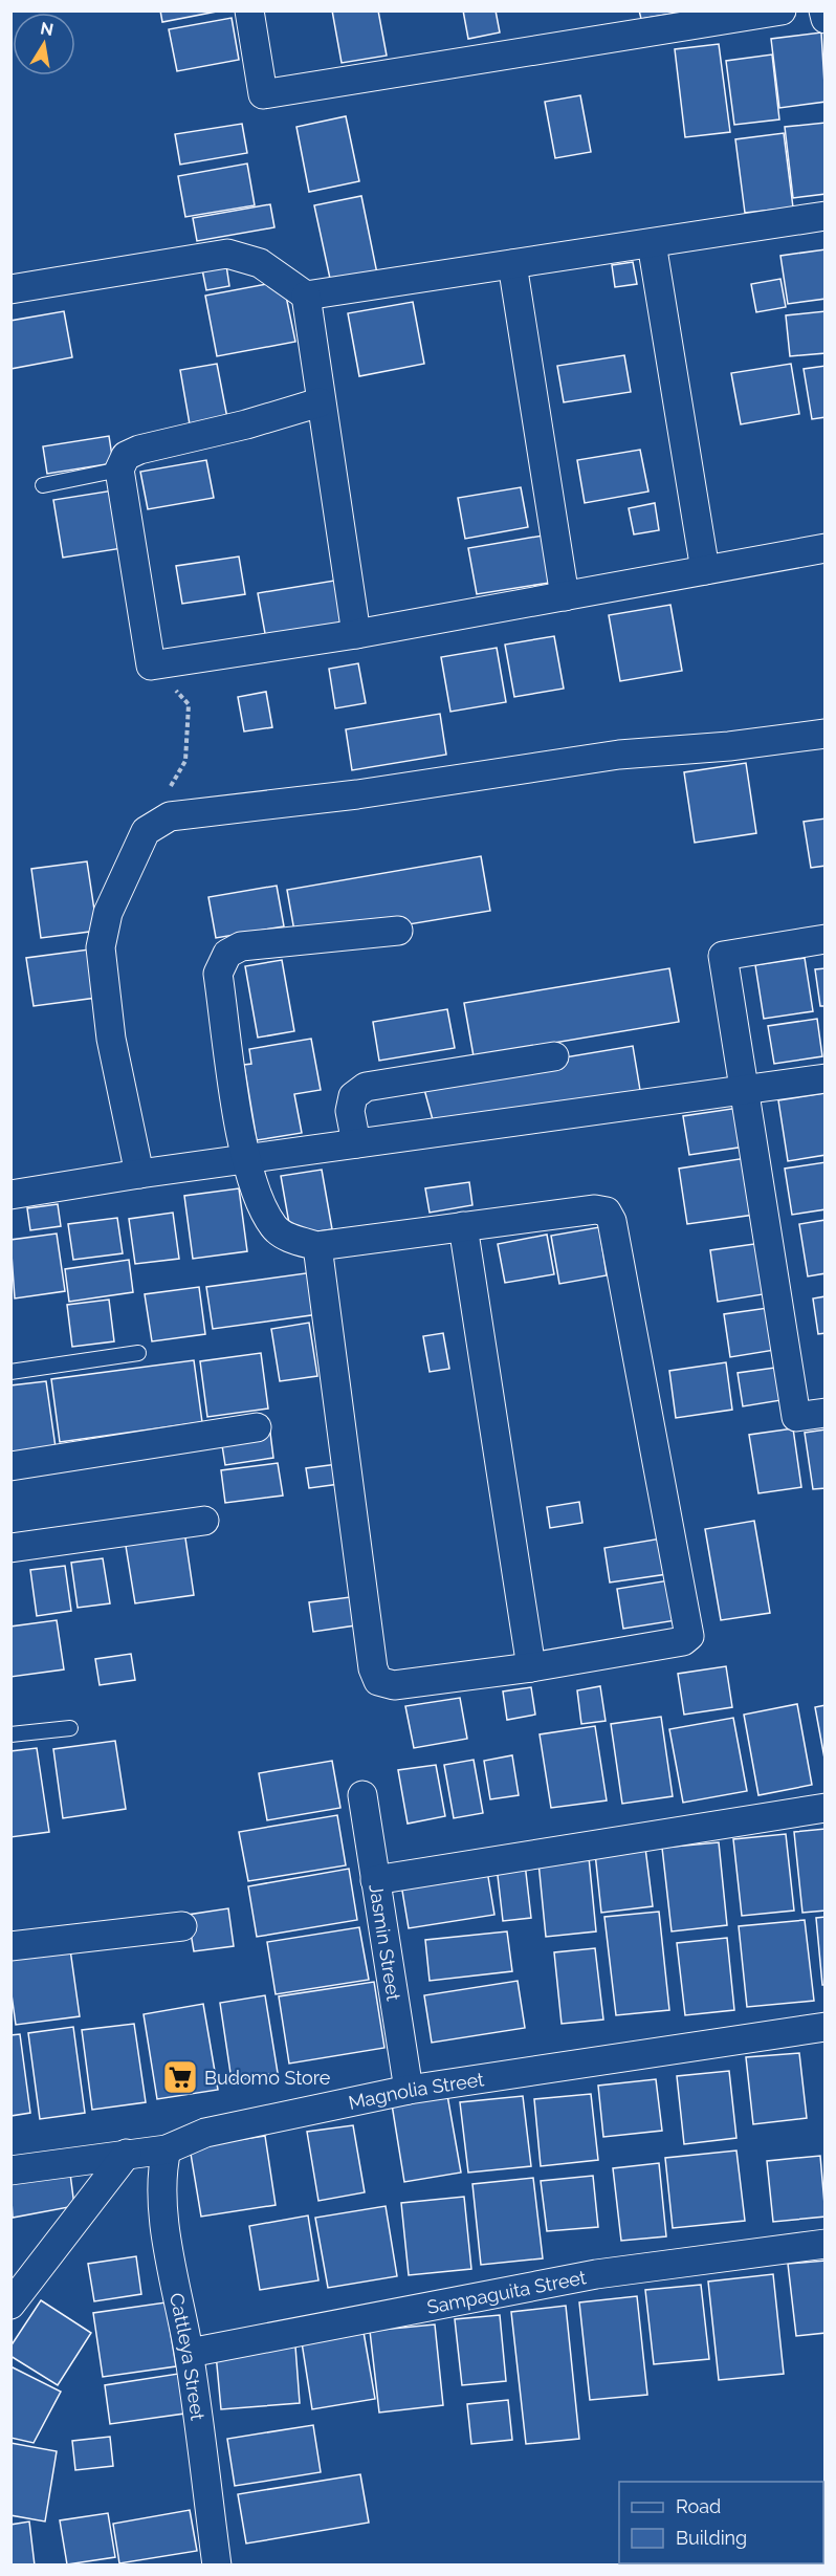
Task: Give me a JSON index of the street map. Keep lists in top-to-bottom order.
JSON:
{
  "streets": {
    "street": [
      "Jasmin Street",
      "Magnolia Street",
      "Sampaguita Street",
      "Cattleya Street"
    ]
  },
  "crossings": [
    ["Jasmin Street", "Magnolia Street"],
    ["Magnolia Street", "Cattleya Street"],
    ["Sampaguita Street", "Cattleya Street"]
  ],
  "places": {
    "supermarket": ["Budomo Store"]
  },
  "legend": ["Road", "Building"],
  "north": "top"
}
